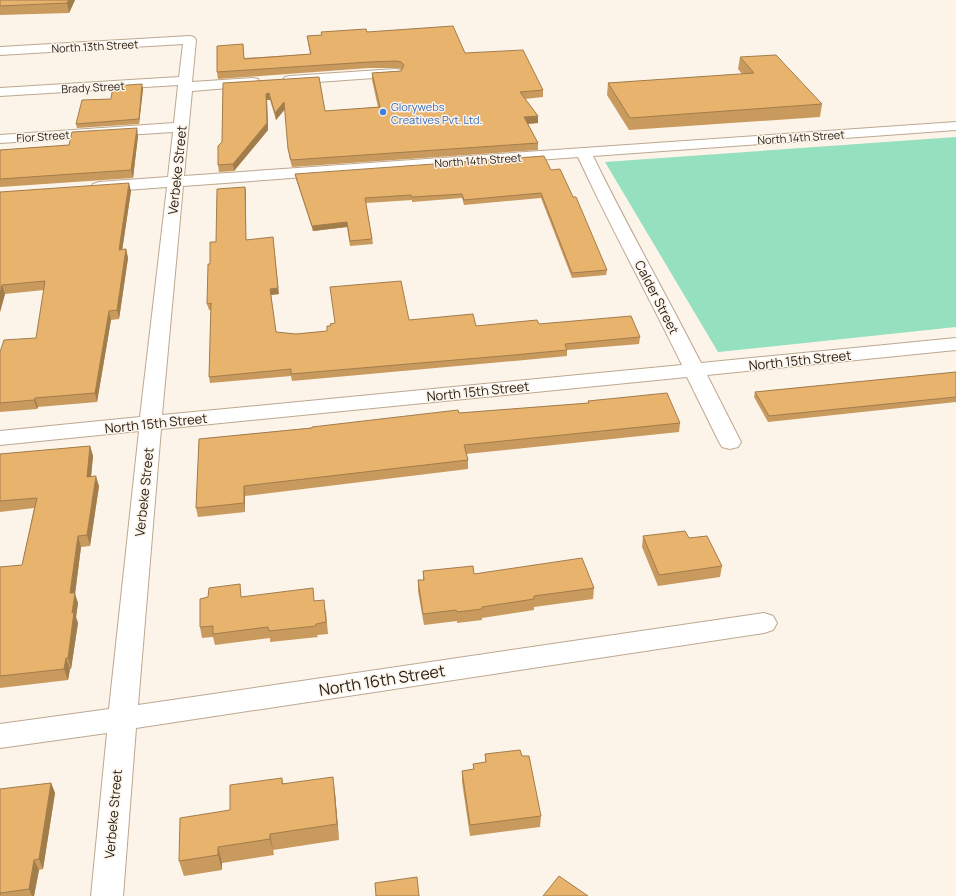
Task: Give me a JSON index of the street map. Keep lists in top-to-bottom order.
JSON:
{
  "streets": {
    "street": [
      "North 13th Street",
      "Brady Street",
      "Flor Street",
      "North 14th Street",
      "Verbeke Street",
      "Calder Street",
      "North 15th Street",
      "North 16th Street"
    ]
  },
  "crossings": [
    ["North 13th Street", "Verbeke Street"],
    ["Brady Street", "Verbeke Street"],
    ["Flor Street", "Verbeke Street"],
    ["North 14th Street", "Verbeke Street"],
    ["North 14th Street", "Calder Street"],
    ["Verbeke Street", "North 15th Street"],
    ["Verbeke Street", "North 16th Street"],
    ["Calder Street", "North 15th Street"]
  ],
  "places": ["Glorywebs Creatives Pvt. Ltd."]
}
